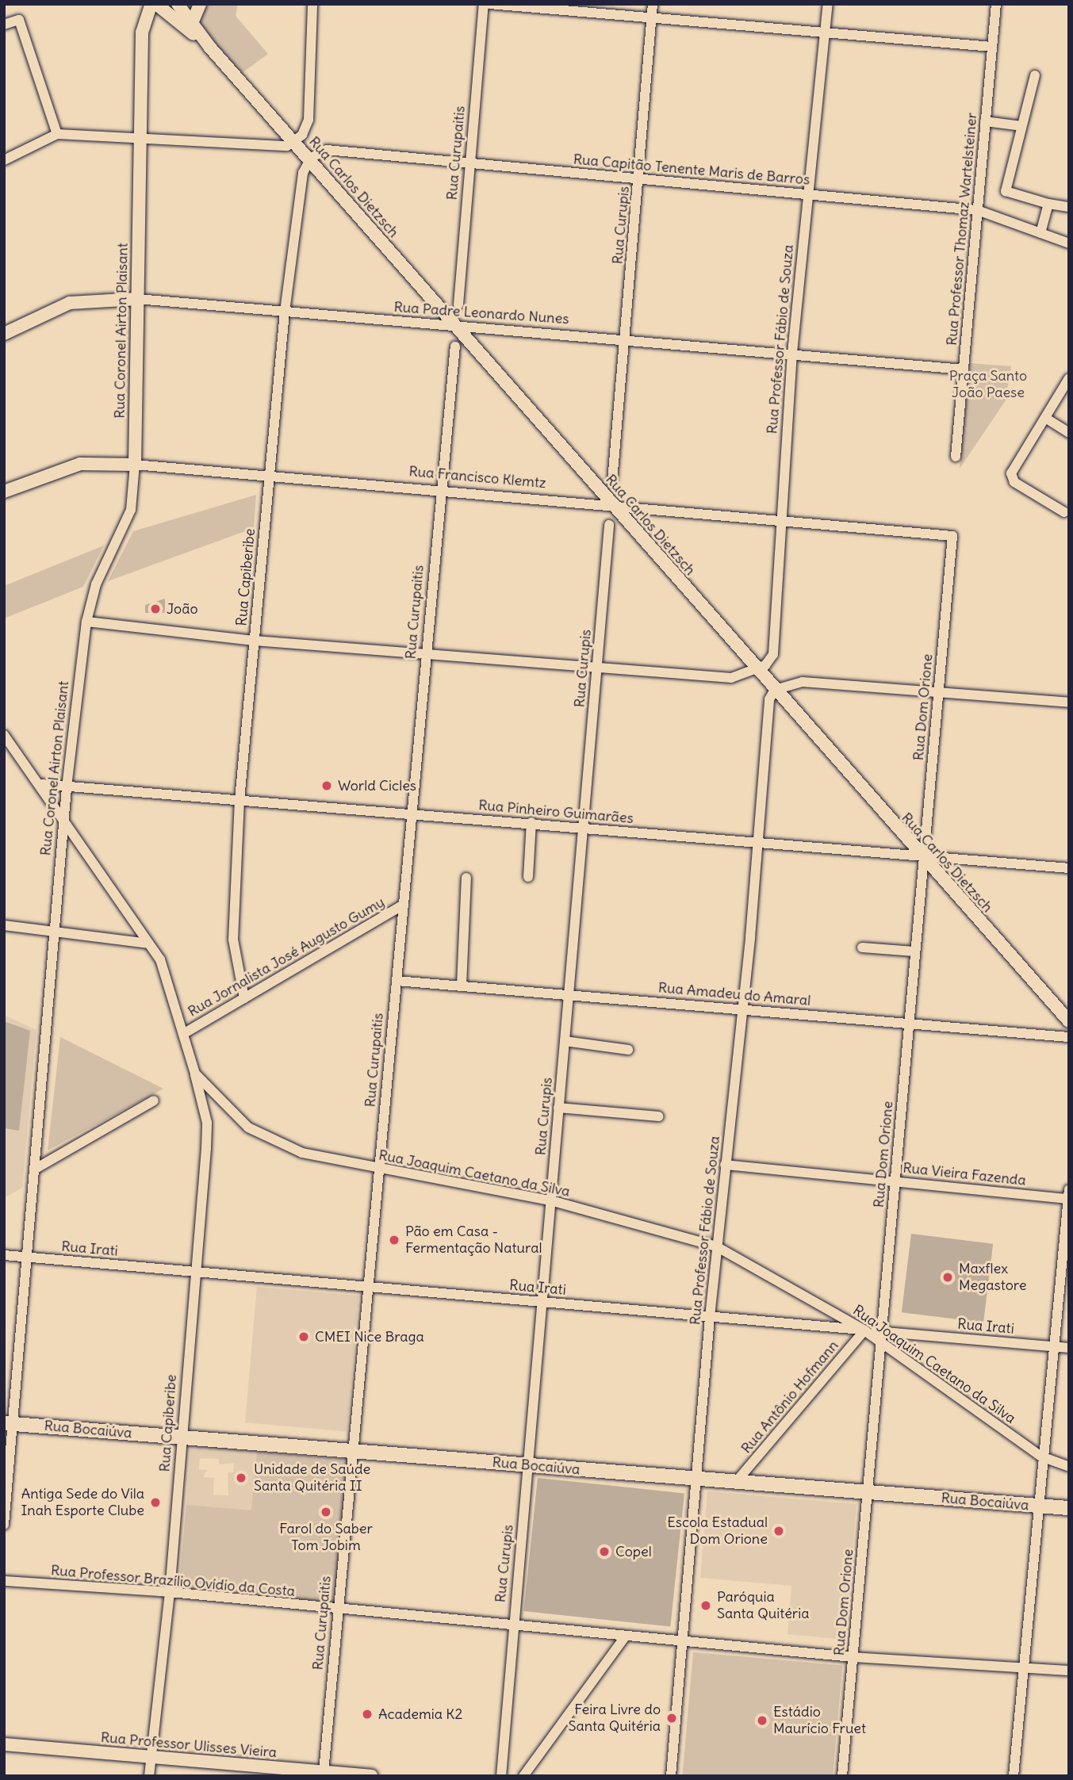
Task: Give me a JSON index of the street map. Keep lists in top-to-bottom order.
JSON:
{
  "streets": {
    "main road": ["Rua Bocaiúva"],
    "street": [
      "Rua Curupaitis",
      "Rua Capitão Tenente Maris de Barros",
      "Rua Carlos Dietzsch",
      "Rua Curupis",
      "Rua Professor Thomaz Wartelsteiner",
      "Rua Padre Leonardo Nunes",
      "Rua Coronel Airton Plaisant",
      "Rua Professor Fábio de Souza",
      "Rua Francisco Klemtz",
      "Rua Capiberibe",
      "Rua Dom Orione",
      "Rua Pinheiro Guimarães",
      "Rua Jornalista José Augusto Gumy",
      "Rua Amadeu do Amaral",
      "Rua Joaquim Caetano da Silva",
      "Rua Vieira Fazenda",
      "Rua Irati",
      "Rua Antônio Hofmann",
      "Rua Professor Brazílio Ovídio da Costa",
      "Rua Professor Ulisses Vieira"
    ]
  },
  "crossings": [
    ["Rua Curupaitis", "Rua Capitão Tenente Maris de Barros"],
    ["Rua Curupaitis", "Rua Francisco Klemtz"],
    ["Rua Curupaitis", "Rua Pinheiro Guimarães"],
    ["Rua Curupaitis", "Rua Jornalista José Augusto Gumy"],
    ["Rua Curupaitis", "Rua Amadeu do Amaral"],
    ["Rua Curupaitis", "Rua Joaquim Caetano da Silva"],
    ["Rua Curupaitis", "Rua Irati"],
    ["Rua Curupaitis", "Rua Bocaiúva"],
    ["Rua Curupaitis", "Rua Professor Brazílio Ovídio da Costa"],
    ["Rua Curupaitis", "Rua Professor Ulisses Vieira"],
    ["Rua Capitão Tenente Maris de Barros", "Rua Carlos Dietzsch"],
    ["Rua Capitão Tenente Maris de Barros", "Rua Curupis"],
    ["Rua Capitão Tenente Maris de Barros", "Rua Professor Thomaz Wartelsteiner"],
    ["Rua Capitão Tenente Maris de Barros", "Rua Professor Fábio de Souza"],
    ["Rua Capitão Tenente Maris de Barros", "Rua Capiberibe"],
    ["Rua Carlos Dietzsch", "Rua Padre Leonardo Nunes"],
    ["Rua Carlos Dietzsch", "Rua Coronel Airton Plaisant"],
    ["Rua Carlos Dietzsch", "Rua Professor Fábio de Souza"],
    ["Rua Carlos Dietzsch", "Rua Francisco Klemtz"],
    ["Rua Carlos Dietzsch", "Rua Capiberibe"],
    ["Rua Carlos Dietzsch", "Rua Dom Orione"],
    ["Rua Carlos Dietzsch", "Rua Pinheiro Guimarães"],
    ["Rua Curupis", "Rua Padre Leonardo Nunes"],
    ["Rua Curupis", "Rua Pinheiro Guimarães"],
    ["Rua Curupis", "Rua Amadeu do Amaral"],
    ["Rua Curupis", "Rua Joaquim Caetano da Silva"],
    ["Rua Curupis", "Rua Irati"],
    ["Rua Curupis", "Rua Bocaiúva"],
    ["Rua Curupis", "Rua Professor Brazílio Ovídio da Costa"],
    ["Rua Professor Thomaz Wartelsteiner", "Rua Padre Leonardo Nunes"],
    ["Rua Padre Leonardo Nunes", "Rua Coronel Airton Plaisant"],
    ["Rua Padre Leonardo Nunes", "Rua Professor Fábio de Souza"],
    ["Rua Padre Leonardo Nunes", "Rua Capiberibe"],
    ["Rua Coronel Airton Plaisant", "Rua Francisco Klemtz"],
    ["Rua Coronel Airton Plaisant", "Rua Pinheiro Guimarães"],
    ["Rua Coronel Airton Plaisant", "Rua Joaquim Caetano da Silva"],
    ["Rua Coronel Airton Plaisant", "Rua Irati"],
    ["Rua Coronel Airton Plaisant", "Rua Bocaiúva"],
    ["Rua Professor Fábio de Souza", "Rua Francisco Klemtz"],
    ["Rua Professor Fábio de Souza", "Rua Pinheiro Guimarães"],
    ["Rua Professor Fábio de Souza", "Rua Amadeu do Amaral"],
    ["Rua Professor Fábio de Souza", "Rua Joaquim Caetano da Silva"],
    ["Rua Professor Fábio de Souza", "Rua Vieira Fazenda"],
    ["Rua Professor Fábio de Souza", "Rua Irati"],
    ["Rua Professor Fábio de Souza", "Rua Bocaiúva"],
    ["Rua Professor Fábio de Souza", "Rua Professor Brazílio Ovídio da Costa"],
    ["Rua Francisco Klemtz", "Rua Capiberibe"],
    ["Rua Francisco Klemtz", "Rua Dom Orione"],
    ["Rua Capiberibe", "Rua Pinheiro Guimarães"],
    ["Rua Capiberibe", "Rua Jornalista José Augusto Gumy"],
    ["Rua Capiberibe", "Rua Joaquim Caetano da Silva"],
    ["Rua Capiberibe", "Rua Irati"],
    ["Rua Capiberibe", "Rua Bocaiúva"],
    ["Rua Capiberibe", "Rua Professor Brazílio Ovídio da Costa"],
    ["Rua Capiberibe", "Rua Professor Ulisses Vieira"],
    ["Rua Dom Orione", "Rua Pinheiro Guimarães"],
    ["Rua Dom Orione", "Rua Amadeu do Amaral"],
    ["Rua Dom Orione", "Rua Joaquim Caetano da Silva"],
    ["Rua Dom Orione", "Rua Vieira Fazenda"],
    ["Rua Dom Orione", "Rua Irati"],
    ["Rua Dom Orione", "Rua Bocaiúva"],
    ["Rua Dom Orione", "Rua Professor Brazílio Ovídio da Costa"],
    ["Rua Pinheiro Guimarães", "Rua Joaquim Caetano da Silva"],
    ["Rua Jornalista José Augusto Gumy", "Rua Joaquim Caetano da Silva"],
    ["Rua Joaquim Caetano da Silva", "Rua Irati"],
    ["Rua Joaquim Caetano da Silva", "Rua Antônio Hofmann"],
    ["Rua Irati", "Rua Antônio Hofmann"],
    ["Rua Antônio Hofmann", "Rua Bocaiúva"]
  ],
  "parks": ["Praça Santo João Paese"],
  "places": [
    "João",
    "World Cicles",
    "Pão em Casa - Fermentação Natural",
    "Maxflex Megastore",
    "CMEI Nice Braga",
    "Unidade de Saúde Santa Quitéria II",
    "Antiga Sede do Vila Inah Esporte Clube",
    "Farol do Saber Tom Jobim",
    "Escola Estadual Dom Orione",
    "Copel",
    "Paróquia Santa Quitéria",
    "Academia K2",
    "Feira Livre do Santa Quitéria",
    "Estádio Maurício Fruet"
  ]
}
